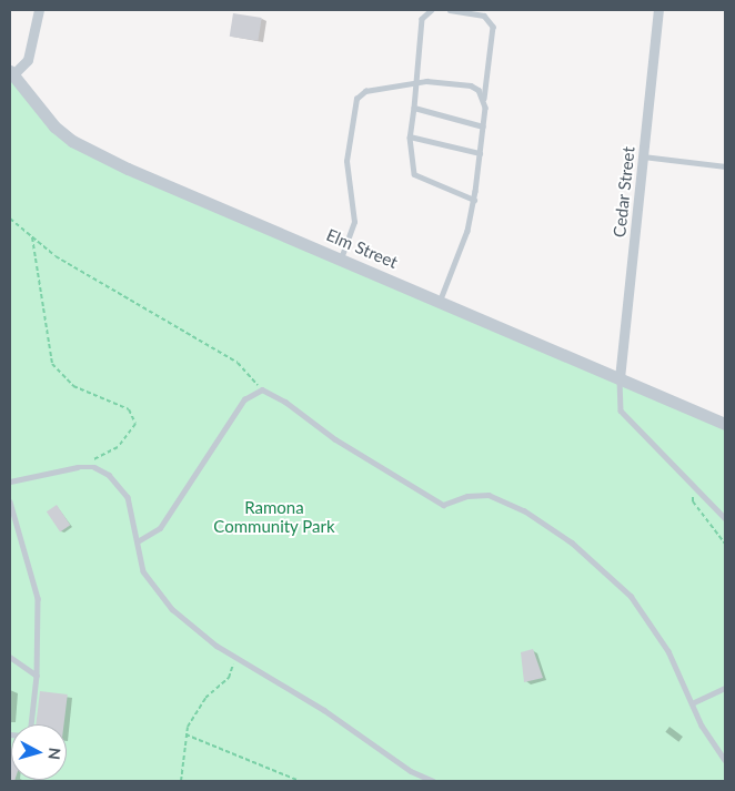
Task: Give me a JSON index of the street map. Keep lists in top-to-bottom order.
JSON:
{
  "streets": {
    "street": ["Cedar Street", "Elm Street"]
  },
  "crossings": [
    ["Cedar Street", "Elm Street"]
  ],
  "parks": ["Ramona Community Park"],
  "north": "right"
}
